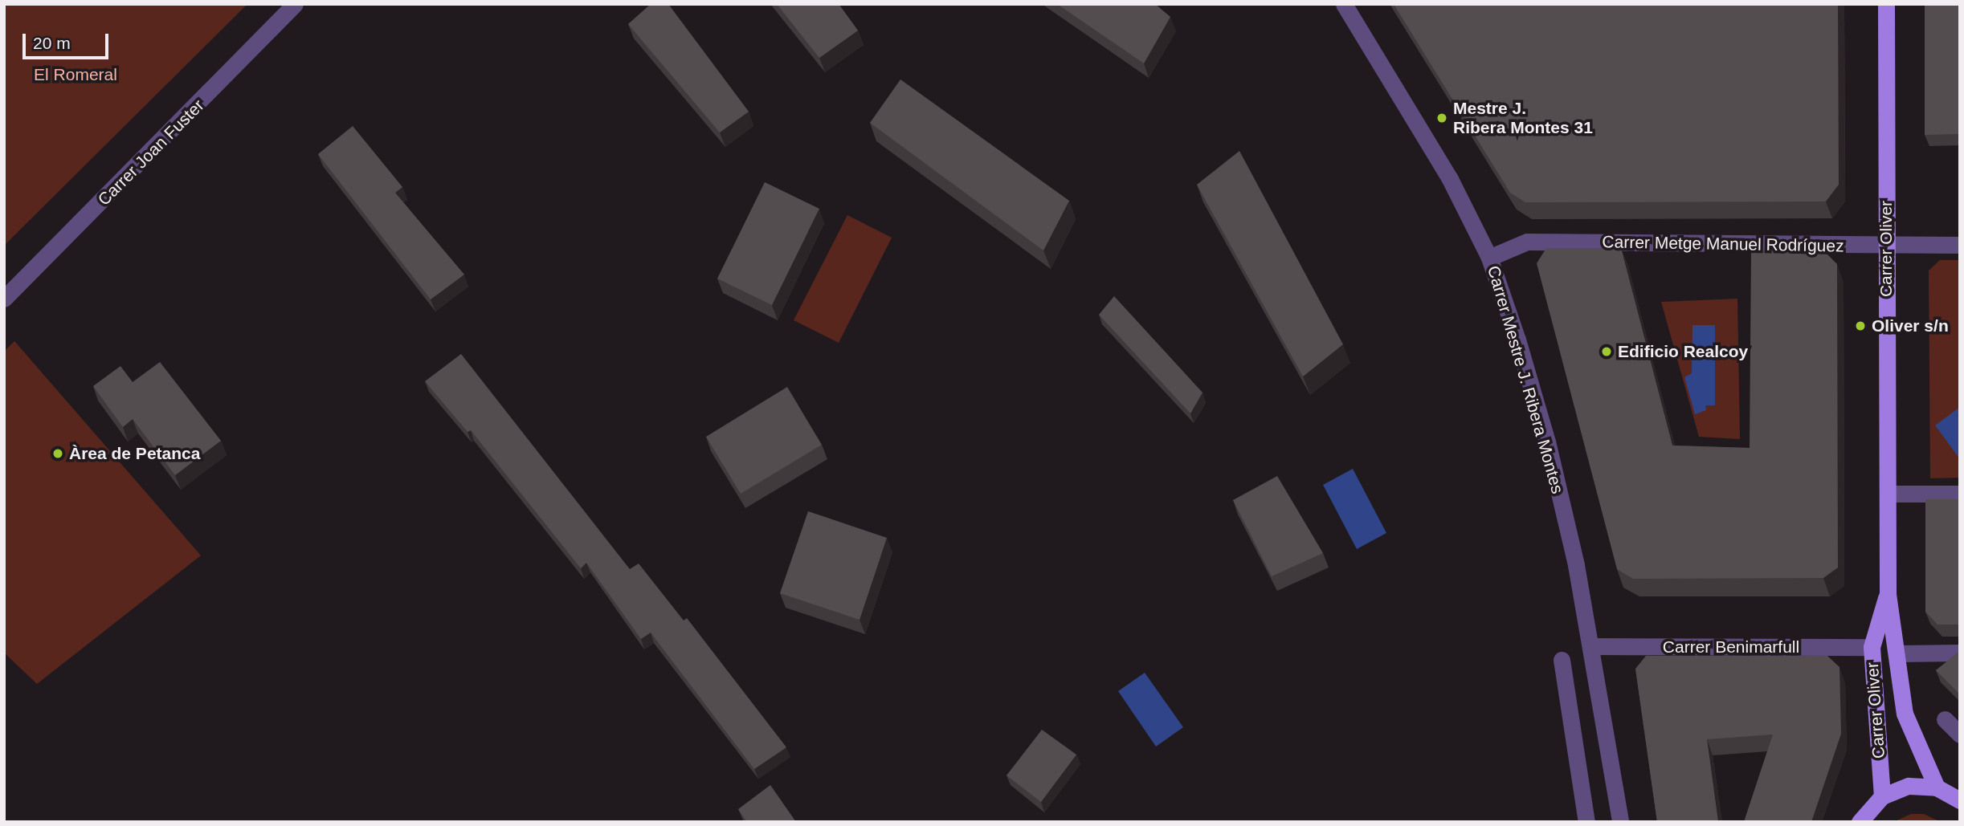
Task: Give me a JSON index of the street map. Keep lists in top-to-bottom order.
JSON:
{
  "streets": {
    "main road": ["Carrer Oliver"],
    "street": [
      "Carrer Joan Fuster",
      "Carrer Metge Manuel Rodríguez",
      "Carrer Mestre J. Ribera Montes",
      "Carrer Benimarfull"
    ]
  },
  "crossings": [
    ["Carrer Metge Manuel Rodríguez", "Carrer Oliver"],
    ["Carrer Metge Manuel Rodríguez", "Carrer Mestre J. Ribera Montes"],
    ["Carrer Oliver", "Carrer Benimarfull"],
    ["Carrer Mestre J. Ribera Montes", "Carrer Benimarfull"]
  ],
  "parks": ["El Romeral"],
  "places": [
    "Mestre J. Ribera Montes 31",
    "Oliver s/n",
    "Edificio Realcoy",
    "Àrea de Petanca"
  ],
  "scale_bar": "20 m"
}
